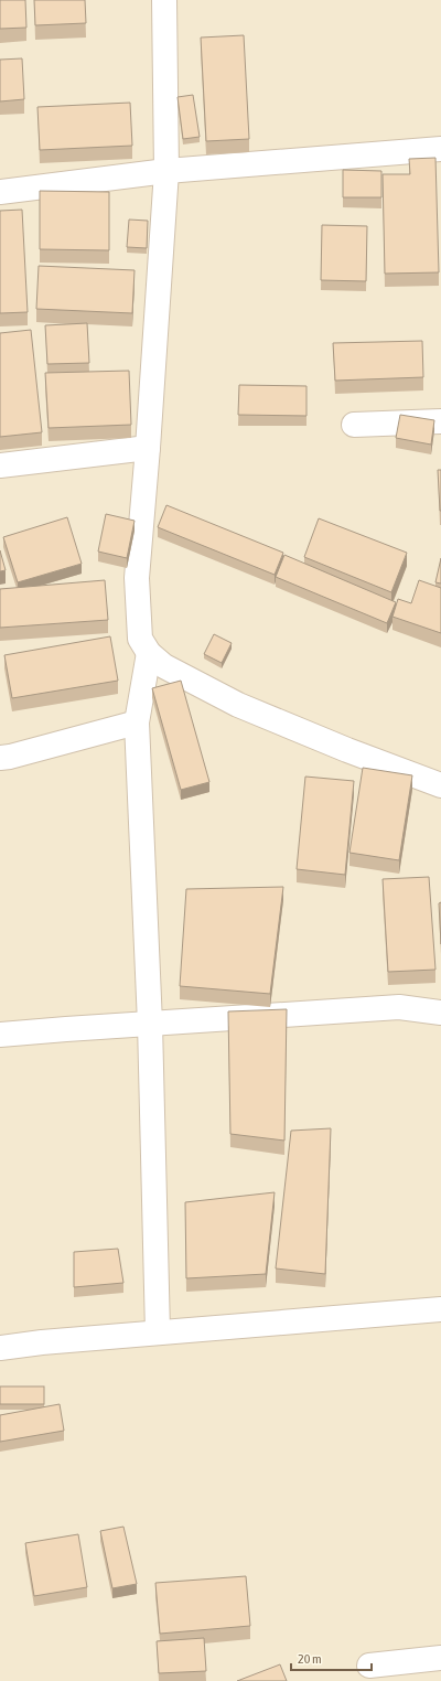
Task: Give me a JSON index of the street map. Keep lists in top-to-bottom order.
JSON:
{
  "scale_bar": "20 m"
}
